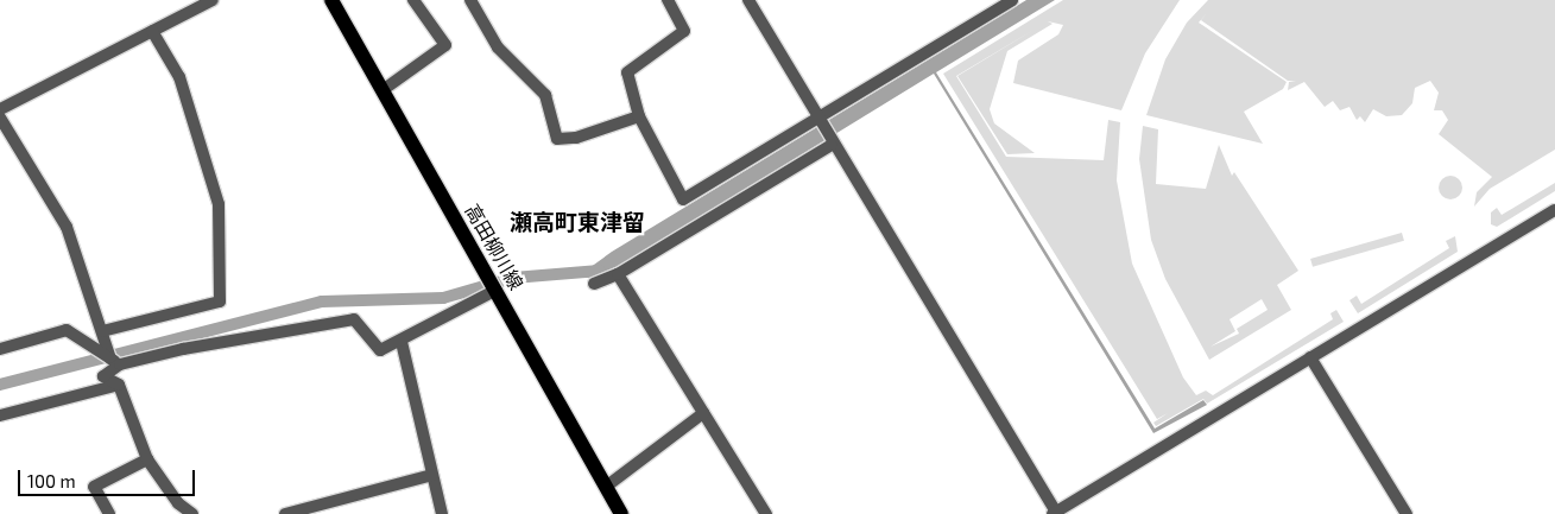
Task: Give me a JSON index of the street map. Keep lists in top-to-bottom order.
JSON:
{
  "streets": {
    "main road": ["高田柳川線"]
  },
  "districts": ["瀬高町東津留"],
  "scale_bar": "100 m"
}
